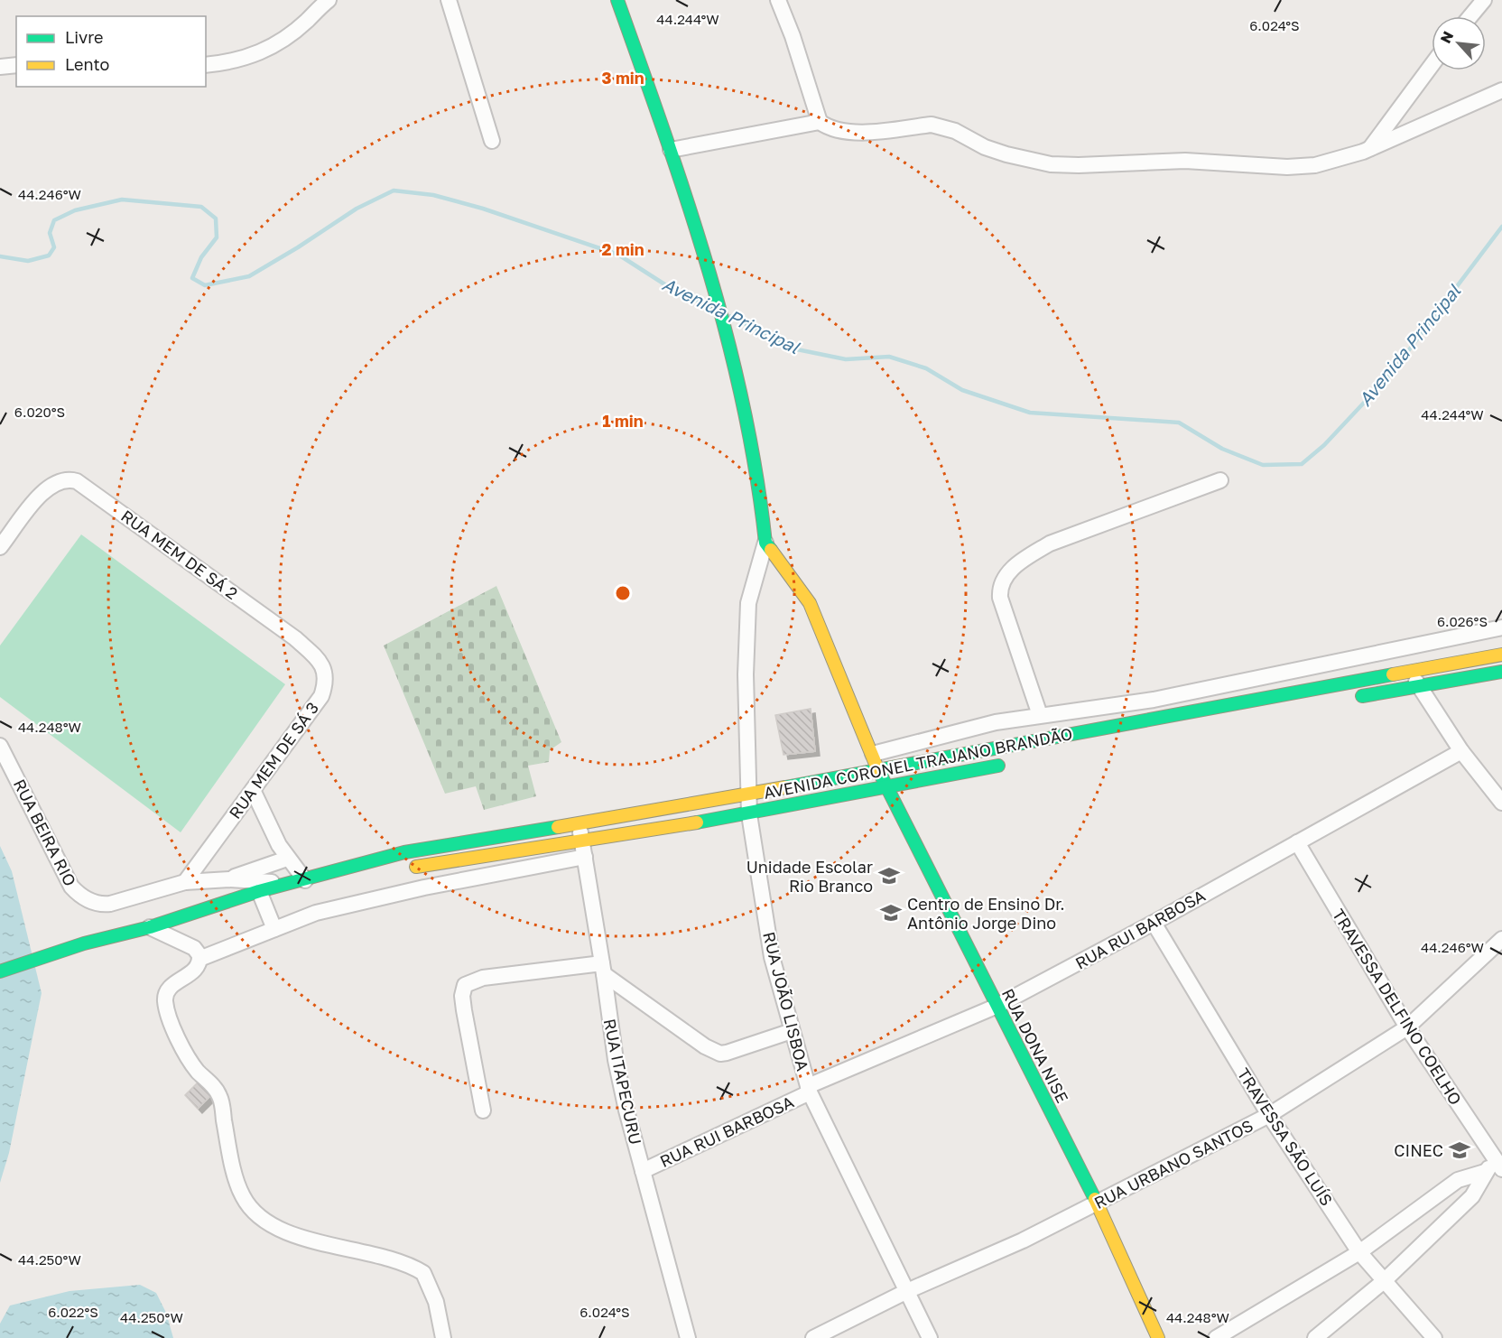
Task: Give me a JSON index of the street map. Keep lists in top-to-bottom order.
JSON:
{
  "streets": {
    "main road": ["AVENIDA CORONEL TRAJANO BRANDÃO", "RUA DONA NISE"],
    "street": [
      "RUA MEM DE SÁ 2",
      "RUA MEM DE SÁ 3",
      "RUA BEIRA RIO",
      "RUA RUI BARBOSA",
      "RUA JOÃO LISBOA",
      "TRAVESSA DELFINO COELHO",
      "RUA ITAPECURU",
      "TRAVESSA SÃO LUÍS",
      "RUA URBANO SANTOS"
    ]
  },
  "crossings": [
    ["RUA MEM DE SÁ 2", "RUA MEM DE SÁ 3"],
    ["RUA MEM DE SÁ 3", "RUA BEIRA RIO"],
    ["AVENIDA CORONEL TRAJANO BRANDÃO", "RUA BEIRA RIO"],
    ["AVENIDA CORONEL TRAJANO BRANDÃO", "RUA JOÃO LISBOA"],
    ["AVENIDA CORONEL TRAJANO BRANDÃO", "RUA DONA NISE"],
    ["AVENIDA CORONEL TRAJANO BRANDÃO", "RUA ITAPECURU"],
    ["RUA RUI BARBOSA", "RUA JOÃO LISBOA"],
    ["RUA RUI BARBOSA", "TRAVESSA DELFINO COELHO"],
    ["RUA RUI BARBOSA", "RUA DONA NISE"],
    ["RUA RUI BARBOSA", "RUA ITAPECURU"],
    ["RUA RUI BARBOSA", "TRAVESSA SÃO LUÍS"],
    ["RUA JOÃO LISBOA", "RUA URBANO SANTOS"],
    ["TRAVESSA DELFINO COELHO", "RUA URBANO SANTOS"],
    ["RUA DONA NISE", "RUA URBANO SANTOS"],
    ["TRAVESSA SÃO LUÍS", "RUA URBANO SANTOS"]
  ],
  "water": ["Avenida Principal"],
  "places": {
    "school or university": ["Unidade Escolar Rio Branco", "Centro de Ensino Dr. Antônio Jorge Dino", "CINEC"]
  },
  "legend": ["Livre", "Lento"],
  "north": "top left",
  "coordinates": [
    "44.244°W",
    "6.024°S",
    "44.246°W",
    "6.020°S",
    "6.026°S",
    "44.248°W",
    "44.250°W",
    "6.022°S"
  ],
  "rings": ["3 min", "2 min", "1 min"]
}
